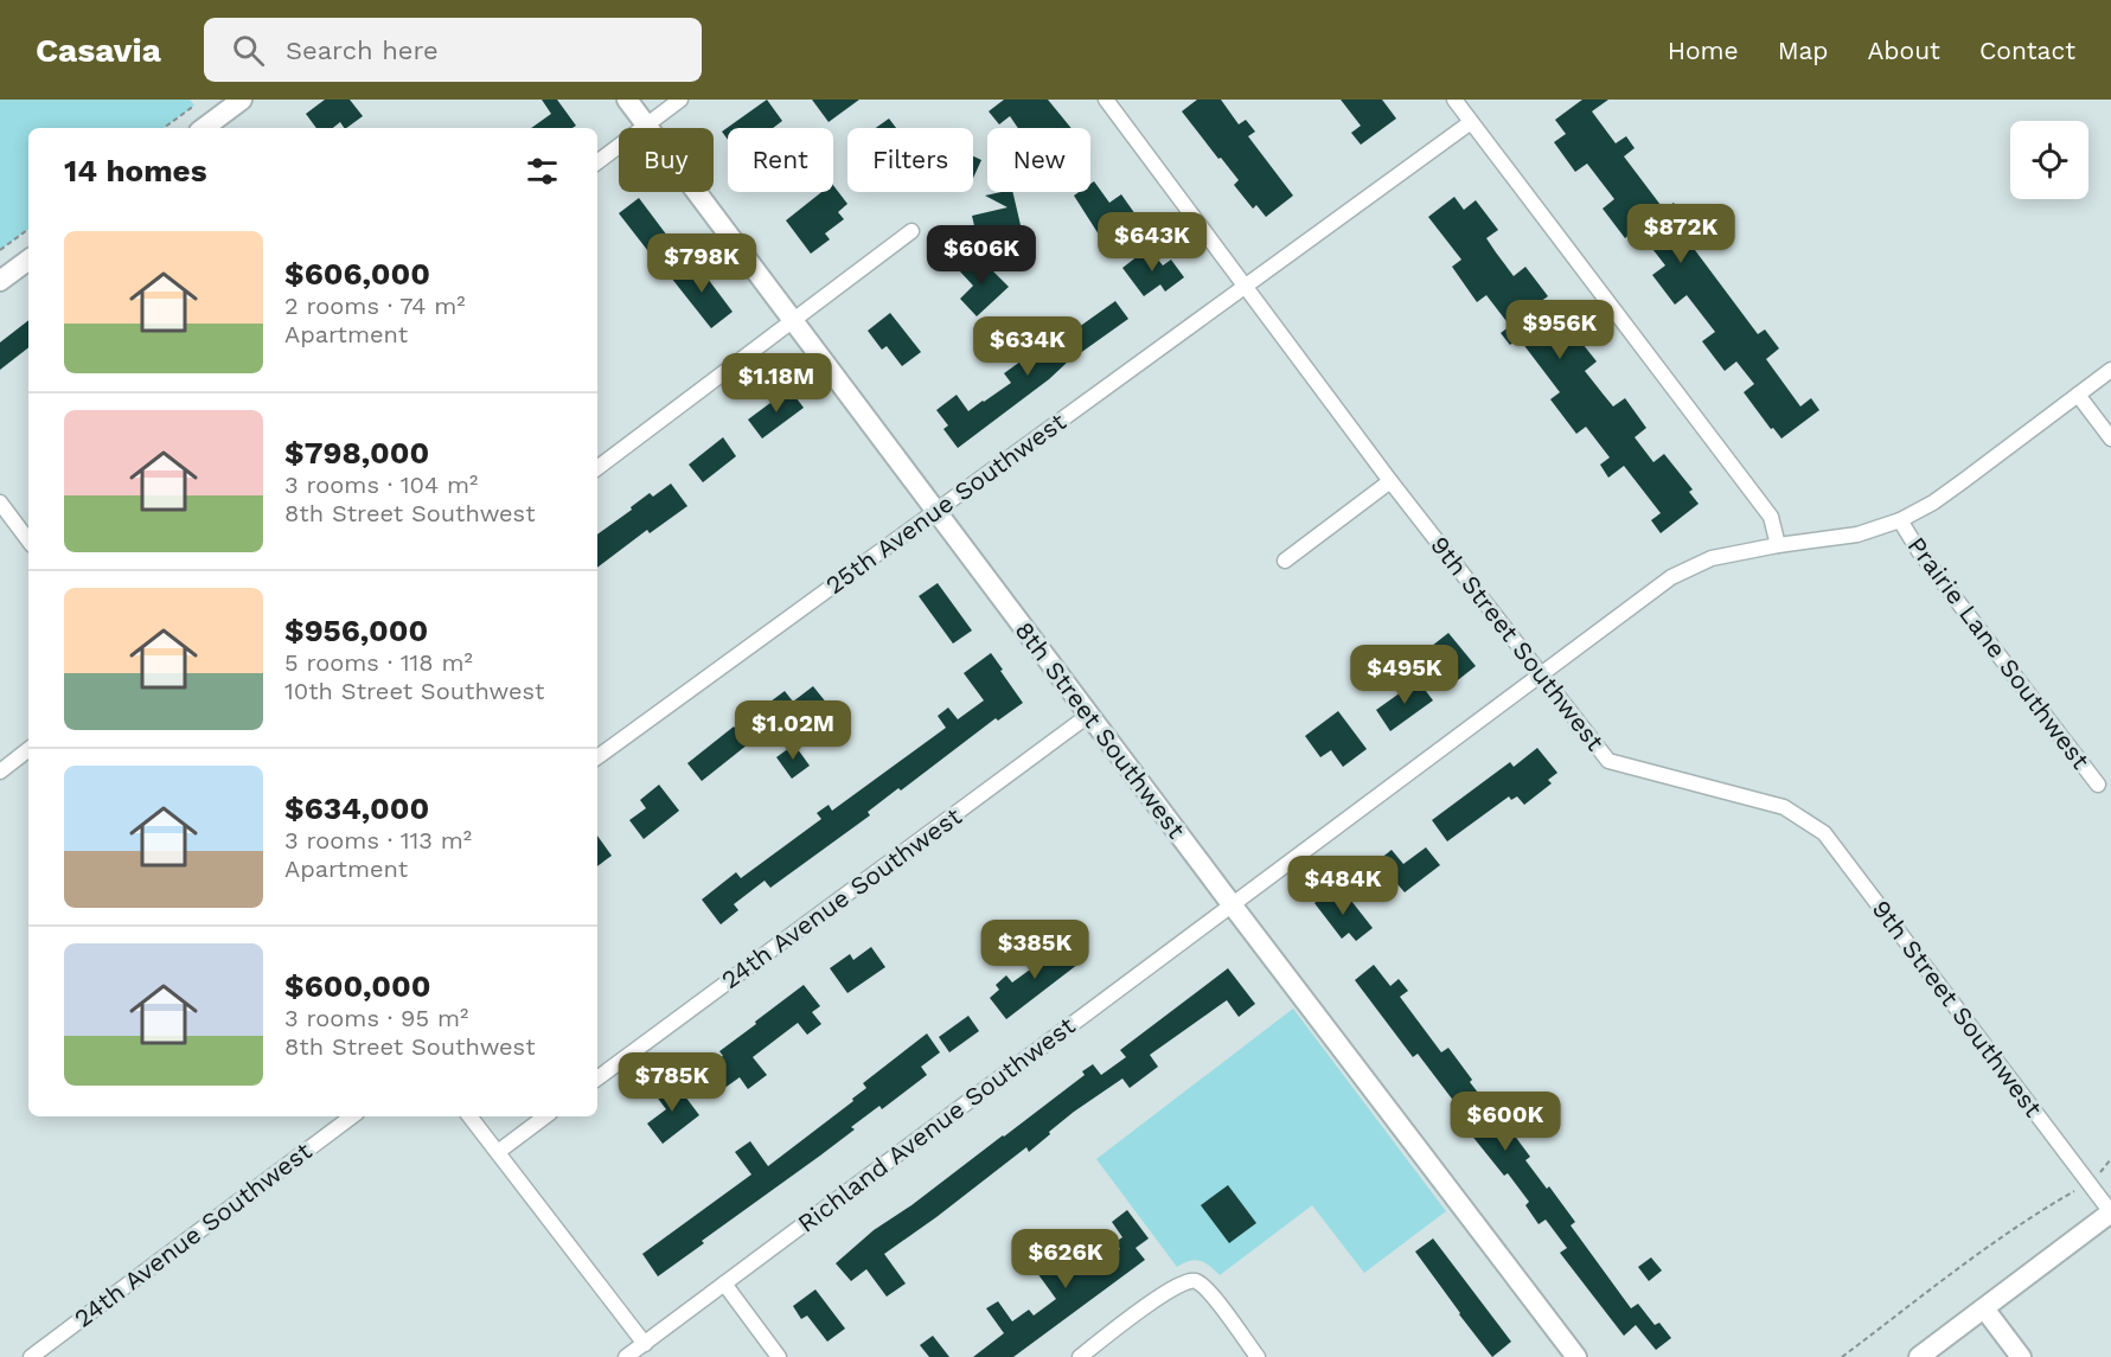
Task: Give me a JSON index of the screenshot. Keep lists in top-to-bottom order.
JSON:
{
  "streets": {
    "street": [
      "25th Avenue Southwest",
      "9th Street Southwest",
      "Prairie Lane Southwest",
      "8th Street Southwest",
      "24th Avenue Southwest",
      "Richland Avenue Southwest"
    ]
  },
  "crossings": [
    ["25th Avenue Southwest", "9th Street Southwest"],
    ["25th Avenue Southwest", "8th Street Southwest"],
    ["9th Street Southwest", "Richland Avenue Southwest"],
    ["Prairie Lane Southwest", "Richland Avenue Southwest"],
    ["8th Street Southwest", "24th Avenue Southwest"],
    ["8th Street Southwest", "Richland Avenue Southwest"]
  ],
  "page": {
    "header": "Casavia",
    "search": "Search here",
    "nav": [
      "Home",
      "Map",
      "About",
      "Contact"
    ],
    "chip": [
      "Buy",
      "Rent",
      "Filters",
      "New"
    ],
    "heading": "14 homes",
    "price": [
      "$872K",
      "$643K",
      "$606K",
      "$798K",
      "$956K",
      "$634K",
      "$1.18M",
      "$495K",
      "$1.02M",
      "$484K",
      "$385K",
      "$785K",
      "$600K",
      "$626K"
    ],
    "list": [
      {
        "name": "$606,000",
        "note": "2 rooms · 74 m² · Apartment"
      },
      {
        "name": "$798,000",
        "note": "3 rooms · 104 m² · 8th Street Southwest"
      },
      {
        "name": "$956,000",
        "note": "5 rooms · 118 m² · 10th Street Southwest"
      },
      {
        "name": "$634,000",
        "note": "3 rooms · 113 m² · Apartment"
      },
      {
        "name": "$600,000",
        "note": "3 rooms · 95 m² · 8th Street Southwest"
      }
    ]
  }
}
